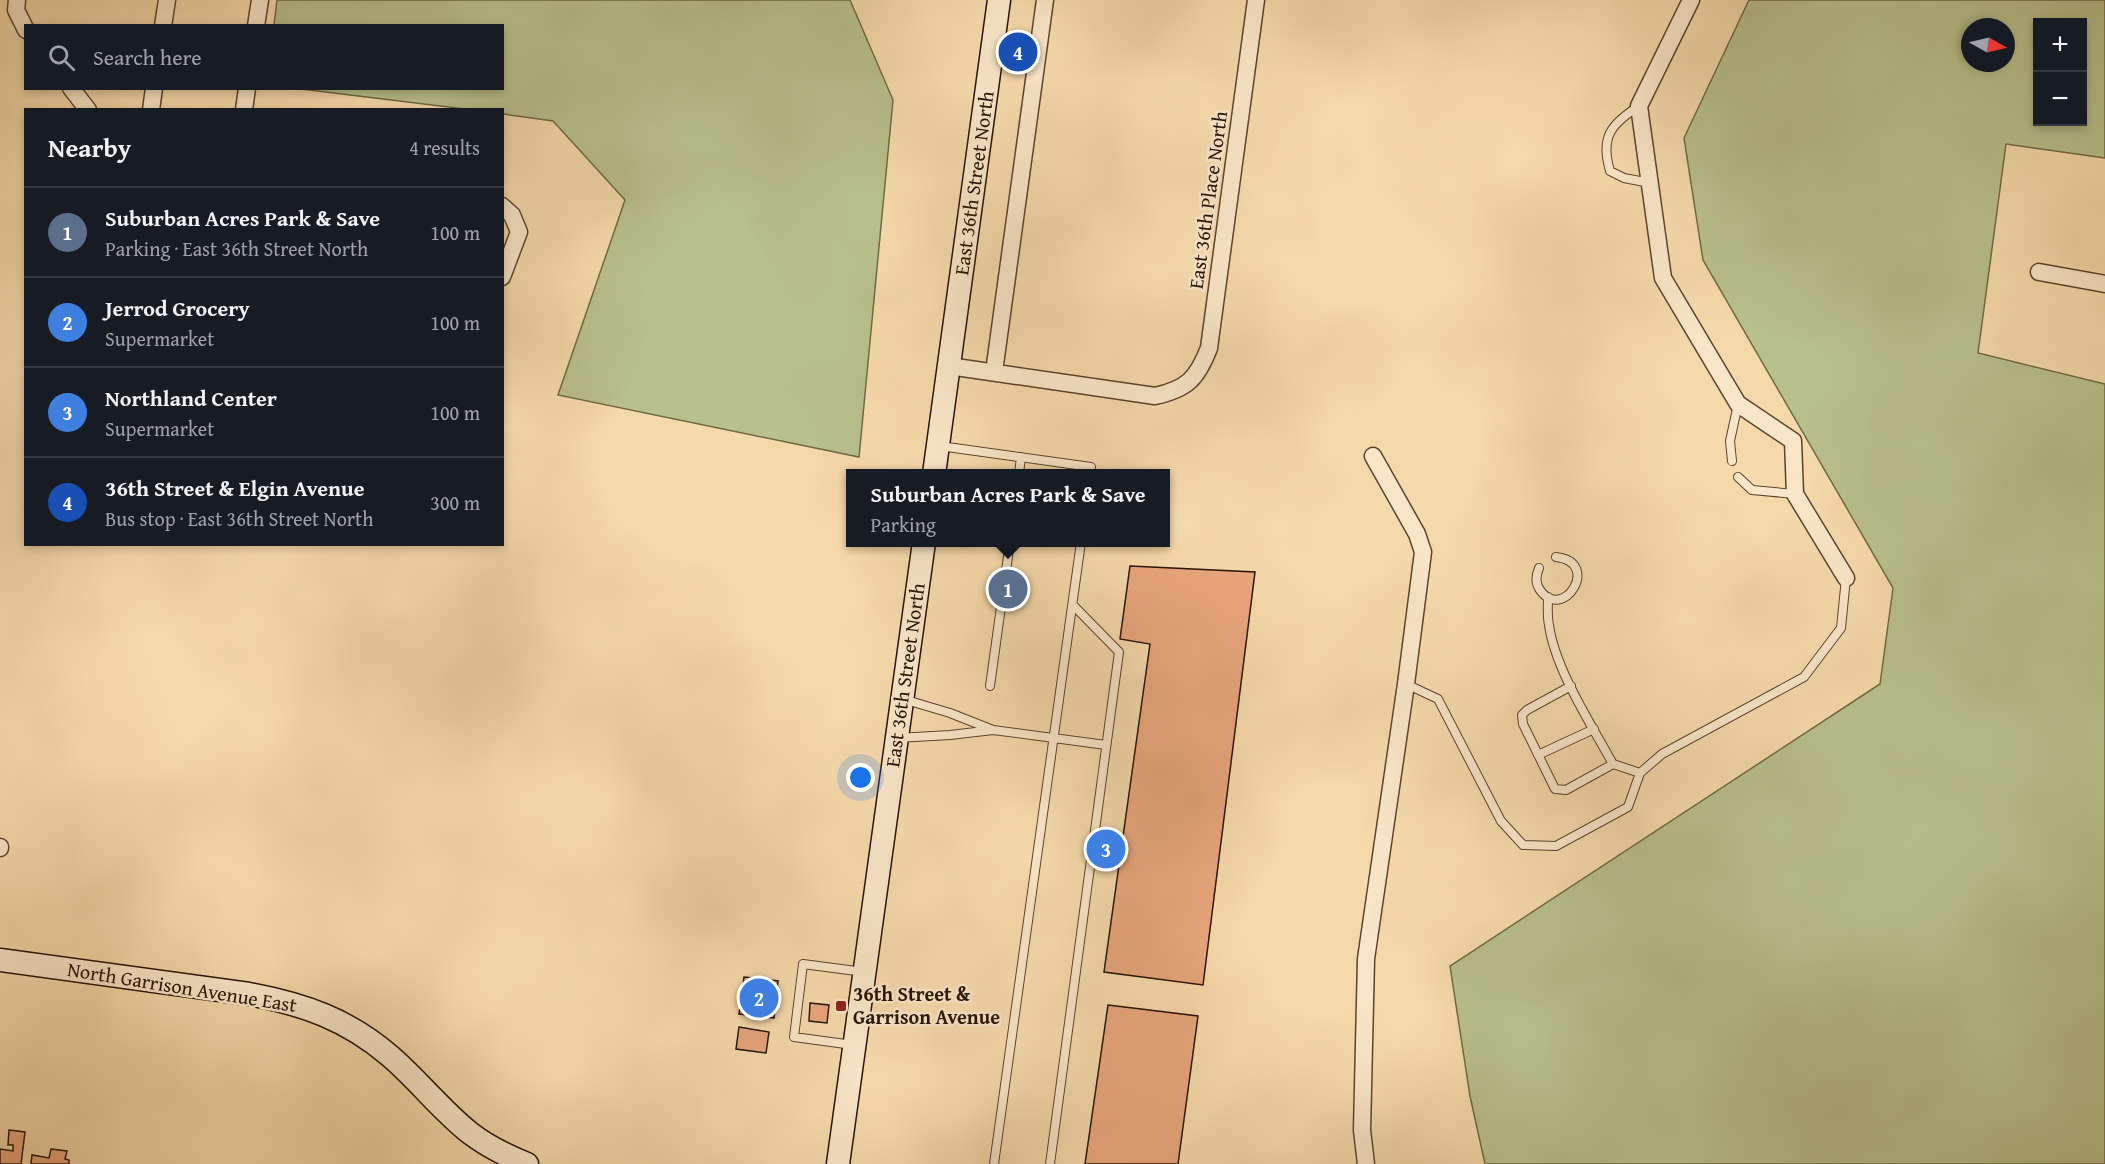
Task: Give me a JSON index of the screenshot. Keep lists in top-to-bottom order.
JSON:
{
  "streets": {
    "main road": ["East 36th Street North", "North Garrison Avenue East"],
    "street": ["East 36th Place North"]
  },
  "places": {
    "transit": ["36th Street & Garrison Avenue"]
  },
  "north": "right",
  "page": {
    "map_buttons": ["+", "−"],
    "search": "Search here",
    "pins": [
      "4",
      "1",
      "3",
      "2"
    ],
    "heading": ["Nearby", "4 results"],
    "list": [
      {
        "mark": "1",
        "name": "Suburban Acres Park & Save",
        "note": "Parking · East 36th Street North",
        "value": "100 m"
      },
      {
        "mark": "2",
        "name": "Jerrod Grocery",
        "note": "Supermarket",
        "value": "100 m"
      },
      {
        "mark": "3",
        "name": "Northland Center",
        "note": "Supermarket",
        "value": "100 m"
      },
      {
        "mark": "4",
        "name": "36th Street & Elgin Avenue",
        "note": "Bus stop · East 36th Street North",
        "value": "300 m"
      }
    ],
    "popup": ["Suburban Acres Park & Save", "Parking"]
  }
}
